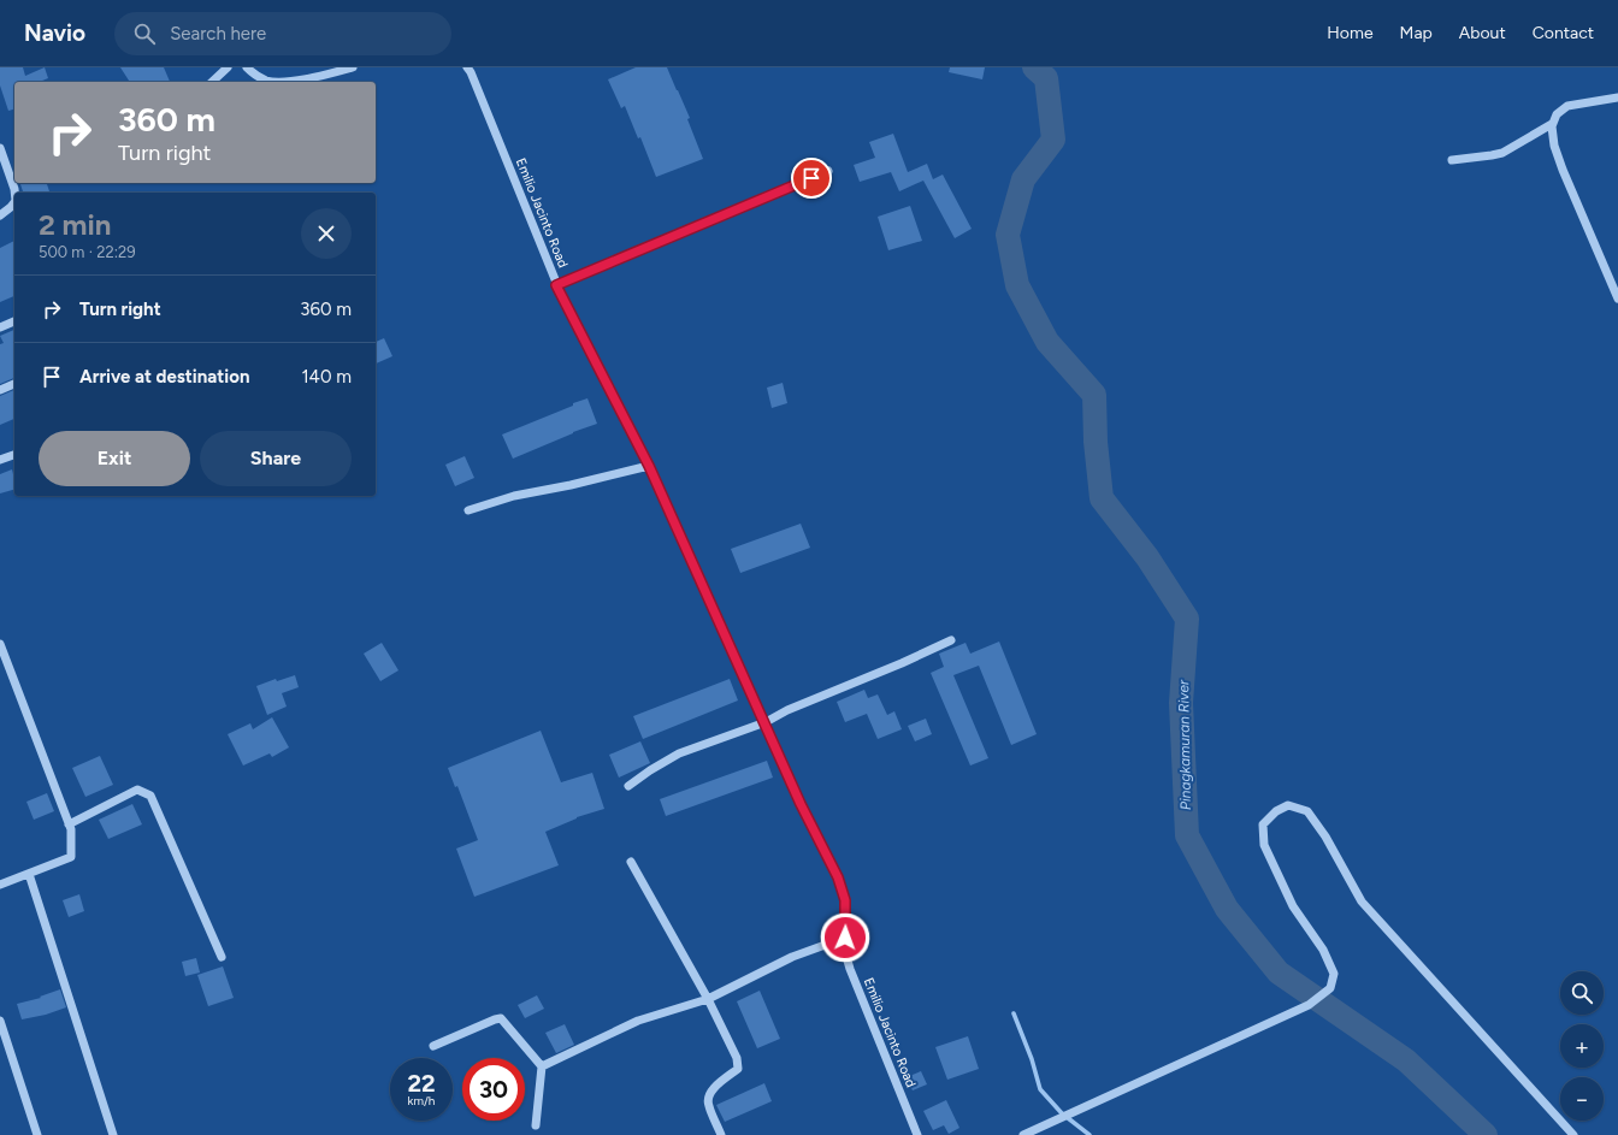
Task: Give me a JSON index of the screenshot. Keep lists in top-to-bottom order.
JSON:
{
  "streets": {
    "street": ["Emilio Jacinto Road"]
  },
  "water": ["Pinagkamuran River"],
  "page": {
    "header": "Navio",
    "search": "Search here",
    "nav": [
      "Home",
      "Map",
      "About",
      "Contact"
    ],
    "turn": ["360 m", "Turn right"],
    "heading": ["2 min", "500 m · 22:29"],
    "list": [
      {
        "name": "Turn right",
        "value": "360 m"
      },
      {
        "name": "Arrive at destination",
        "value": "140 m"
      }
    ],
    "buttons": ["Exit", "Share"],
    "map_buttons": ["+", "−"],
    "speed": "22 km/h",
    "limit": "30"
  }
}
